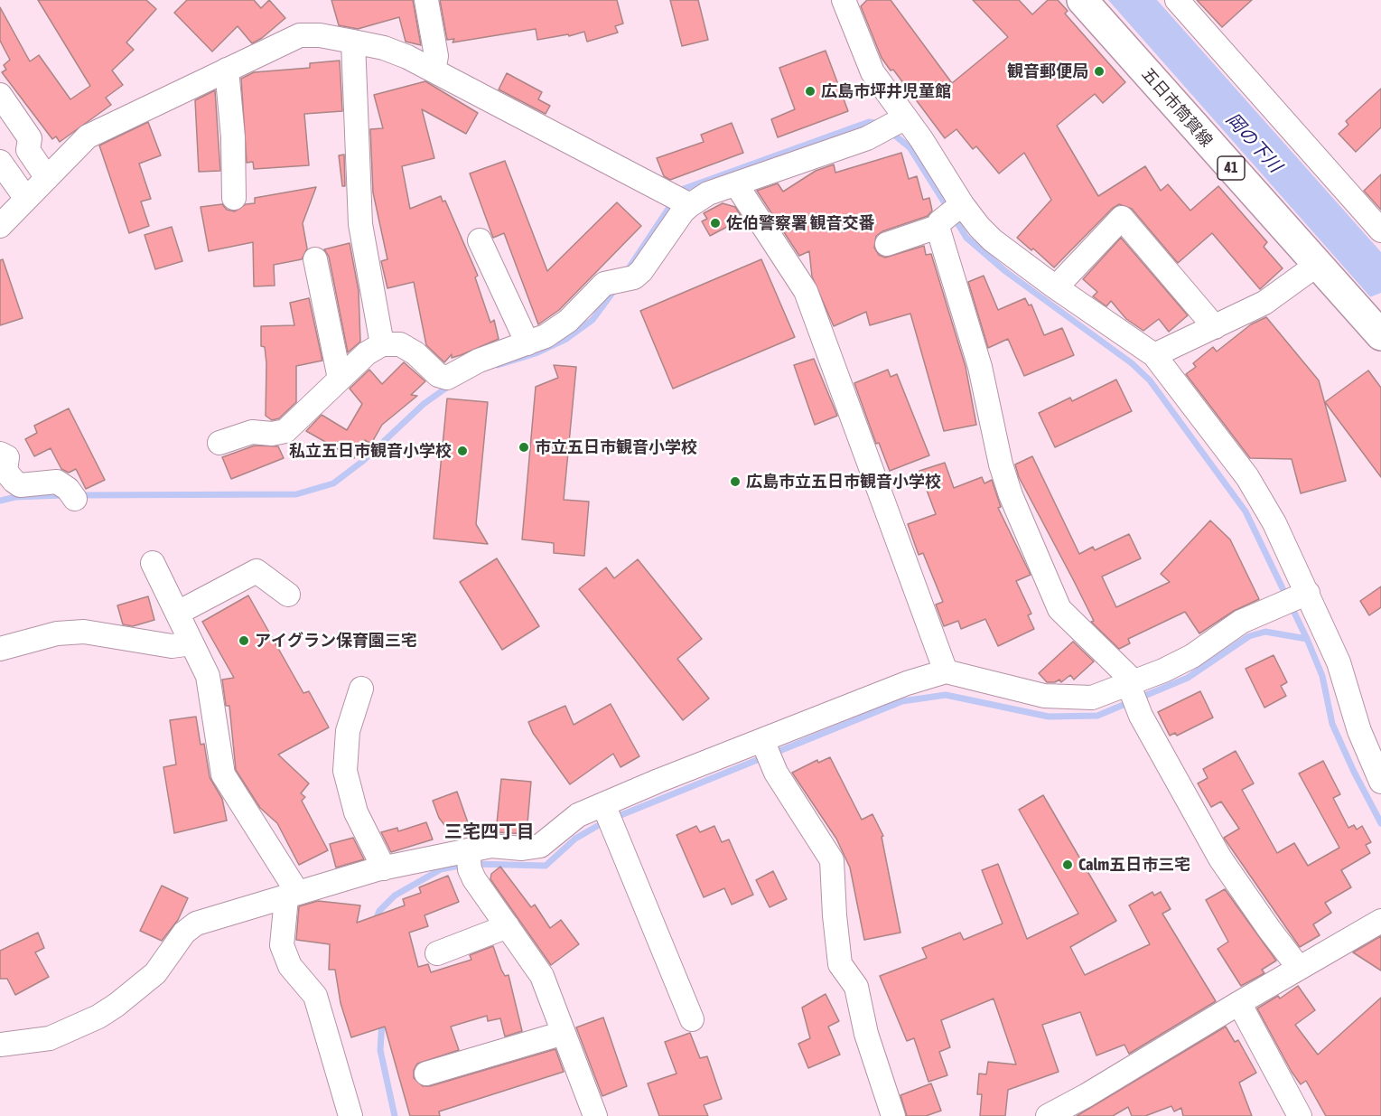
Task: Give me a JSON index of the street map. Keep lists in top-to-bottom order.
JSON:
{
  "streets": {
    "main road": ["五日市筒賀線", "41"]
  },
  "districts": ["三宅四丁目"],
  "water": ["岡の下川"],
  "places": [
    "観音郵便局",
    "広島市坪井児童館",
    "佐伯警察署 観音交番",
    "市立五日市観音小学校",
    "私立五日市観音小学校",
    "広島市立五日市観音小学校",
    "アイグラン保育園三宅",
    "Calm五日市三宅"
  ]
}
